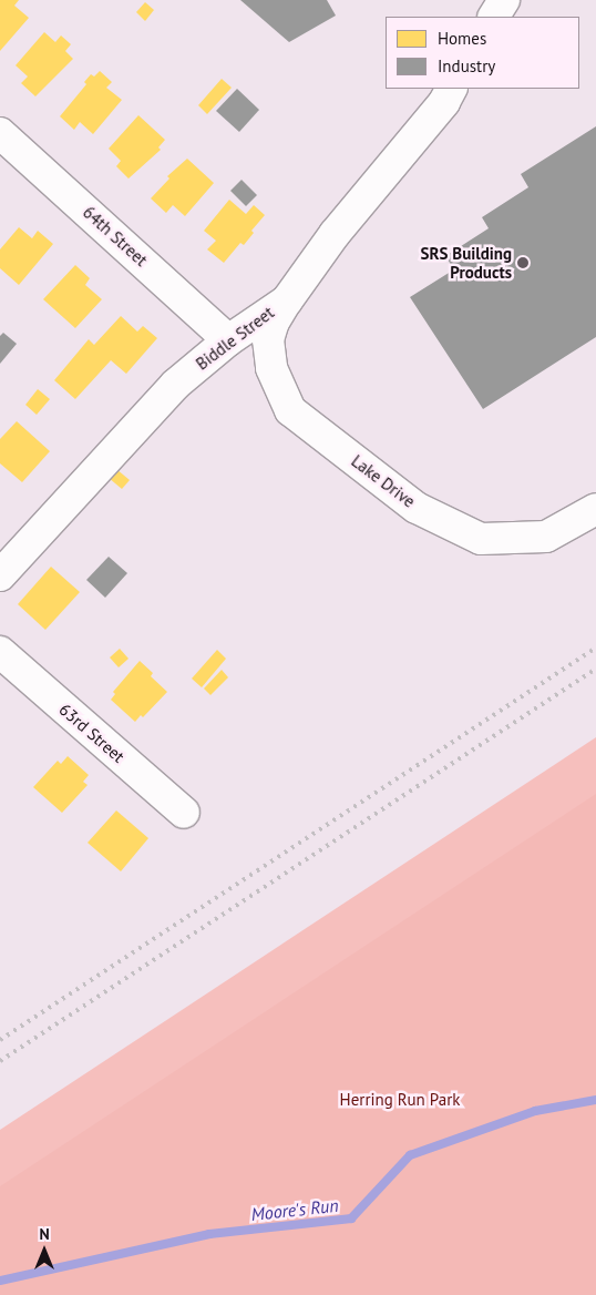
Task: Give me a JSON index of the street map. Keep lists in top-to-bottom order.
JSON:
{
  "streets": {
    "street": [
      "64th Street",
      "Biddle Street",
      "Lake Drive",
      "63rd Street"
    ]
  },
  "crossings": [
    ["64th Street", "Biddle Street"],
    ["Biddle Street", "Lake Drive"]
  ],
  "water": ["Moore's Run"],
  "parks": ["Herring Run Park"],
  "places": ["SRS Building Products"],
  "legend": ["Homes", "Industry"],
  "north": "top"
}
